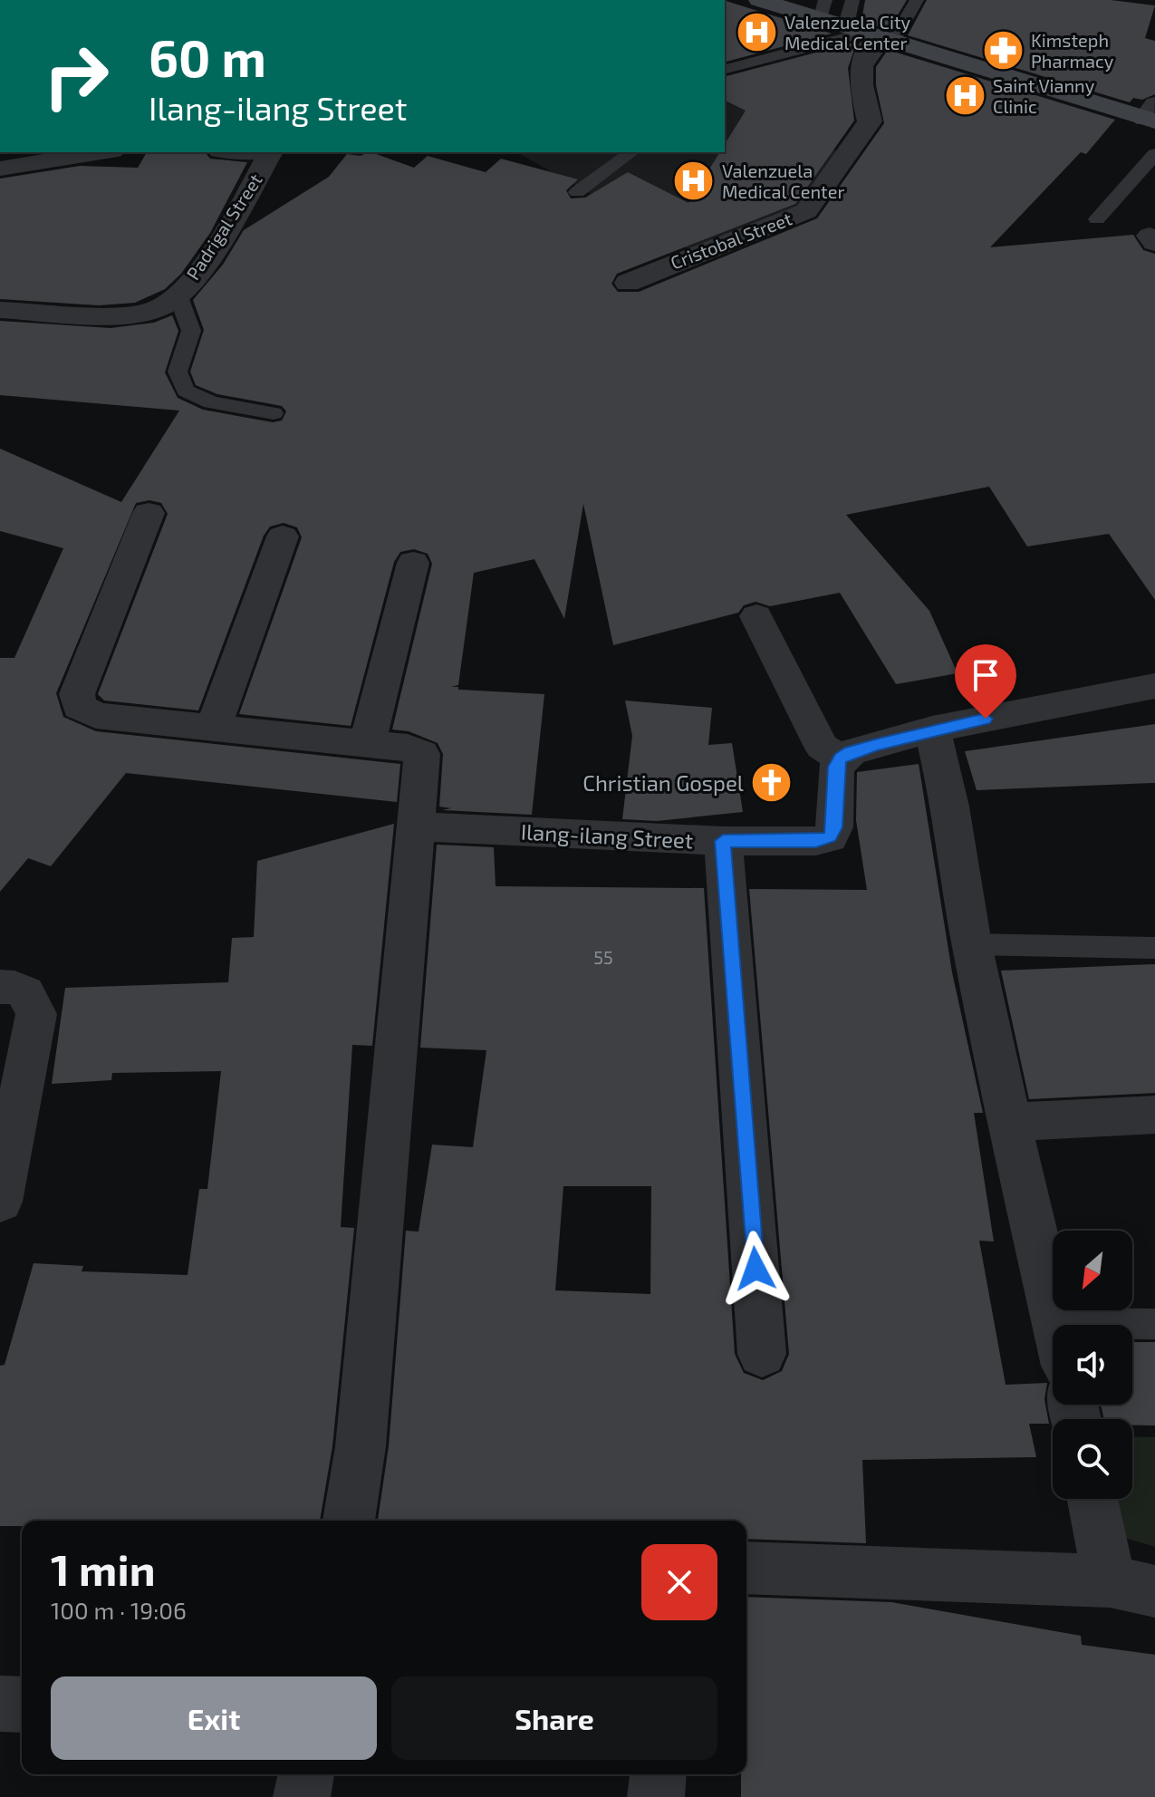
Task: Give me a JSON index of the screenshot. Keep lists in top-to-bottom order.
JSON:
{
  "streets": {
    "street": ["Padrigal Street", "Cristobal Street", "Ilang-ilang Street"]
  },
  "places": {
    "hospital": ["Valenzuela City Medical Center", "Saint Vianny Clinic", "Valenzuela Medical Center"],
    "pharmacy": ["Kimsteph Pharmacy"],
    "church": ["Christian Gospel"]
  },
  "house_numbers": ["55"],
  "north": "bottom left",
  "page": {
    "turn": ["60 m", "Ilang-ilang Street"],
    "heading": ["1 min", "100 m · 19:06"],
    "buttons": ["Exit", "Share"]
  }
}
